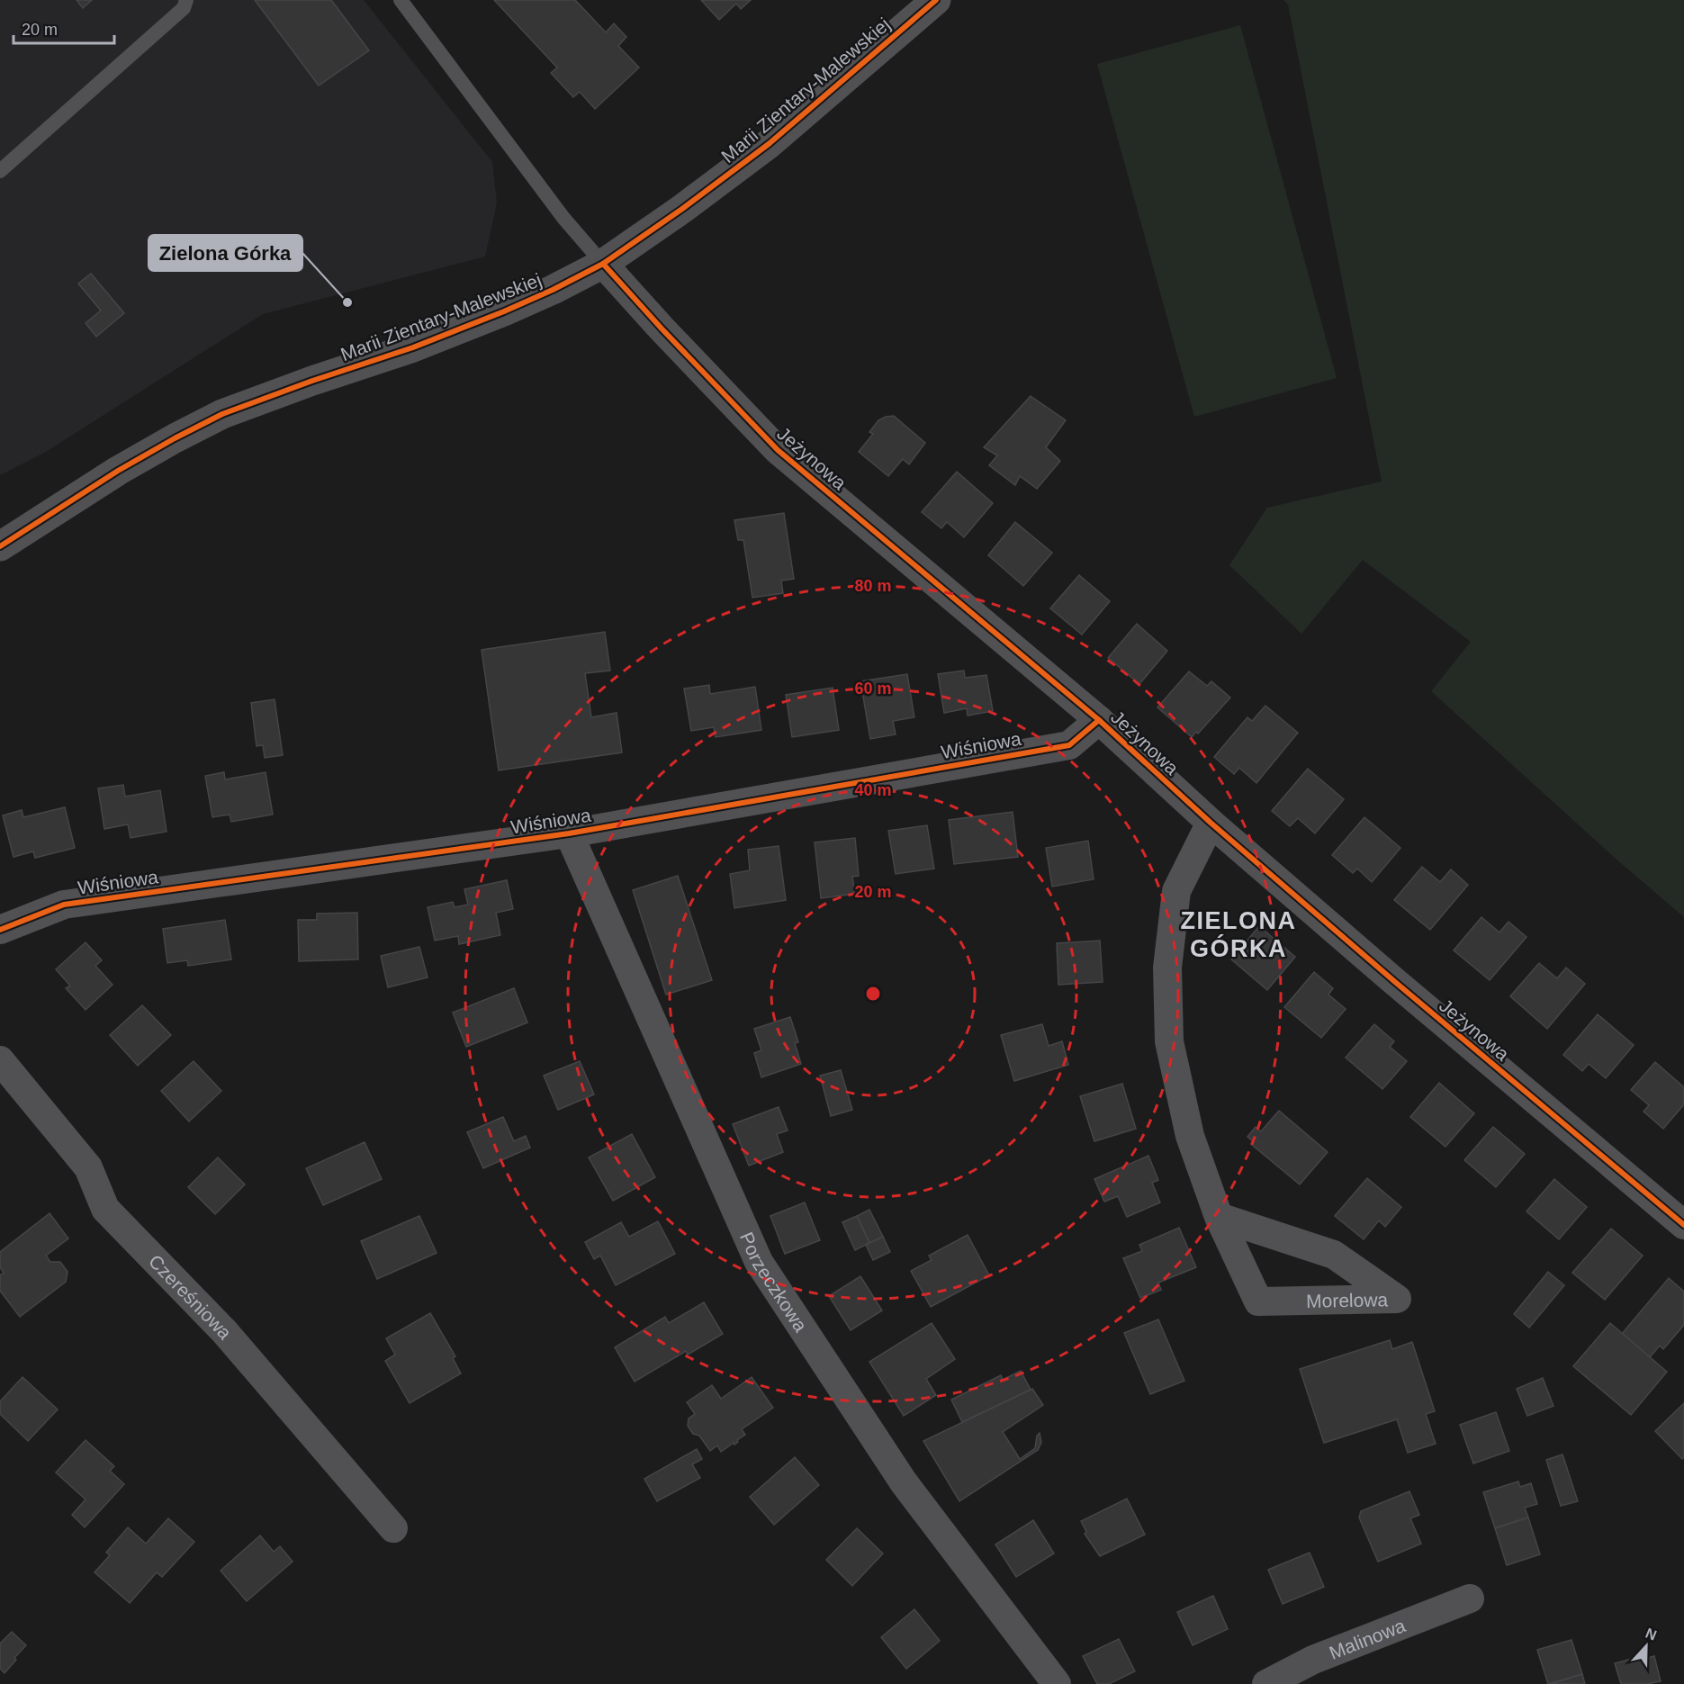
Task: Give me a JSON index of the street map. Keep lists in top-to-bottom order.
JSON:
{
  "streets": {
    "street": [
      "Marii Zientary-Malewskiej",
      "Jeżynowa",
      "Wiśniowa",
      "Porzeczkowa",
      "Czereśniowa",
      "Morelowa",
      "Malinowa"
    ]
  },
  "crossings": [
    ["Marii Zientary-Malewskiej", "Jeżynowa"],
    ["Jeżynowa", "Wiśniowa"],
    ["Jeżynowa", "Morelowa"],
    ["Wiśniowa", "Porzeczkowa"]
  ],
  "districts": ["ZIELONA GÓRKA"],
  "places": ["Zielona Górka"],
  "scale_bar": "20 m",
  "north": "top",
  "rings": [
    "80 m",
    "60 m",
    "40 m",
    "20 m"
  ]
}
